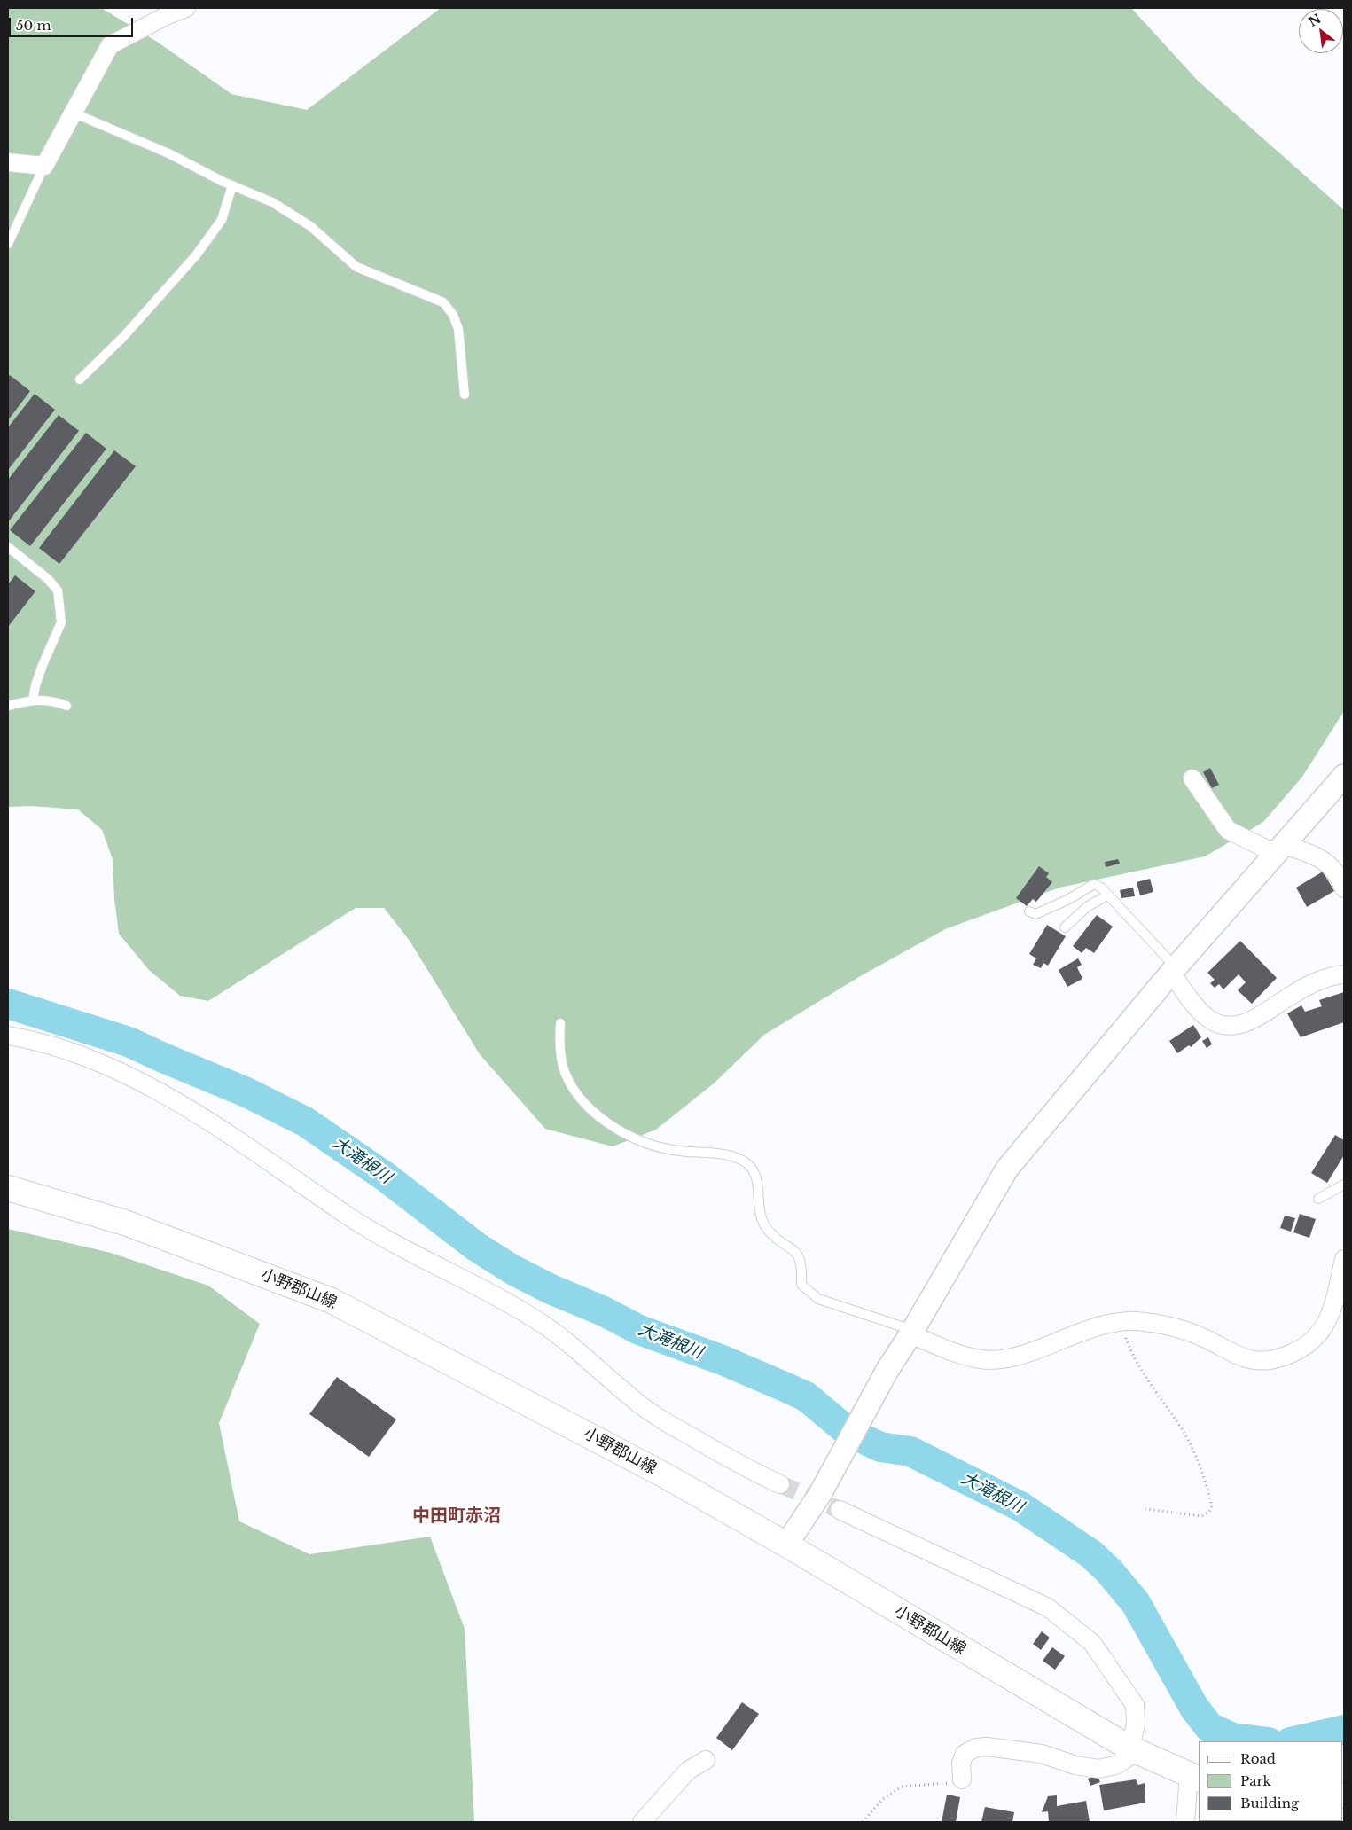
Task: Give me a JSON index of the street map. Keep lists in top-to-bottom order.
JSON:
{
  "streets": {
    "main road": ["小野郡山線"]
  },
  "districts": ["中田町赤沼"],
  "water": ["大滝根川"],
  "legend": ["Road", "Park", "Building"],
  "scale_bar": "50 m",
  "north": "top left"
}
